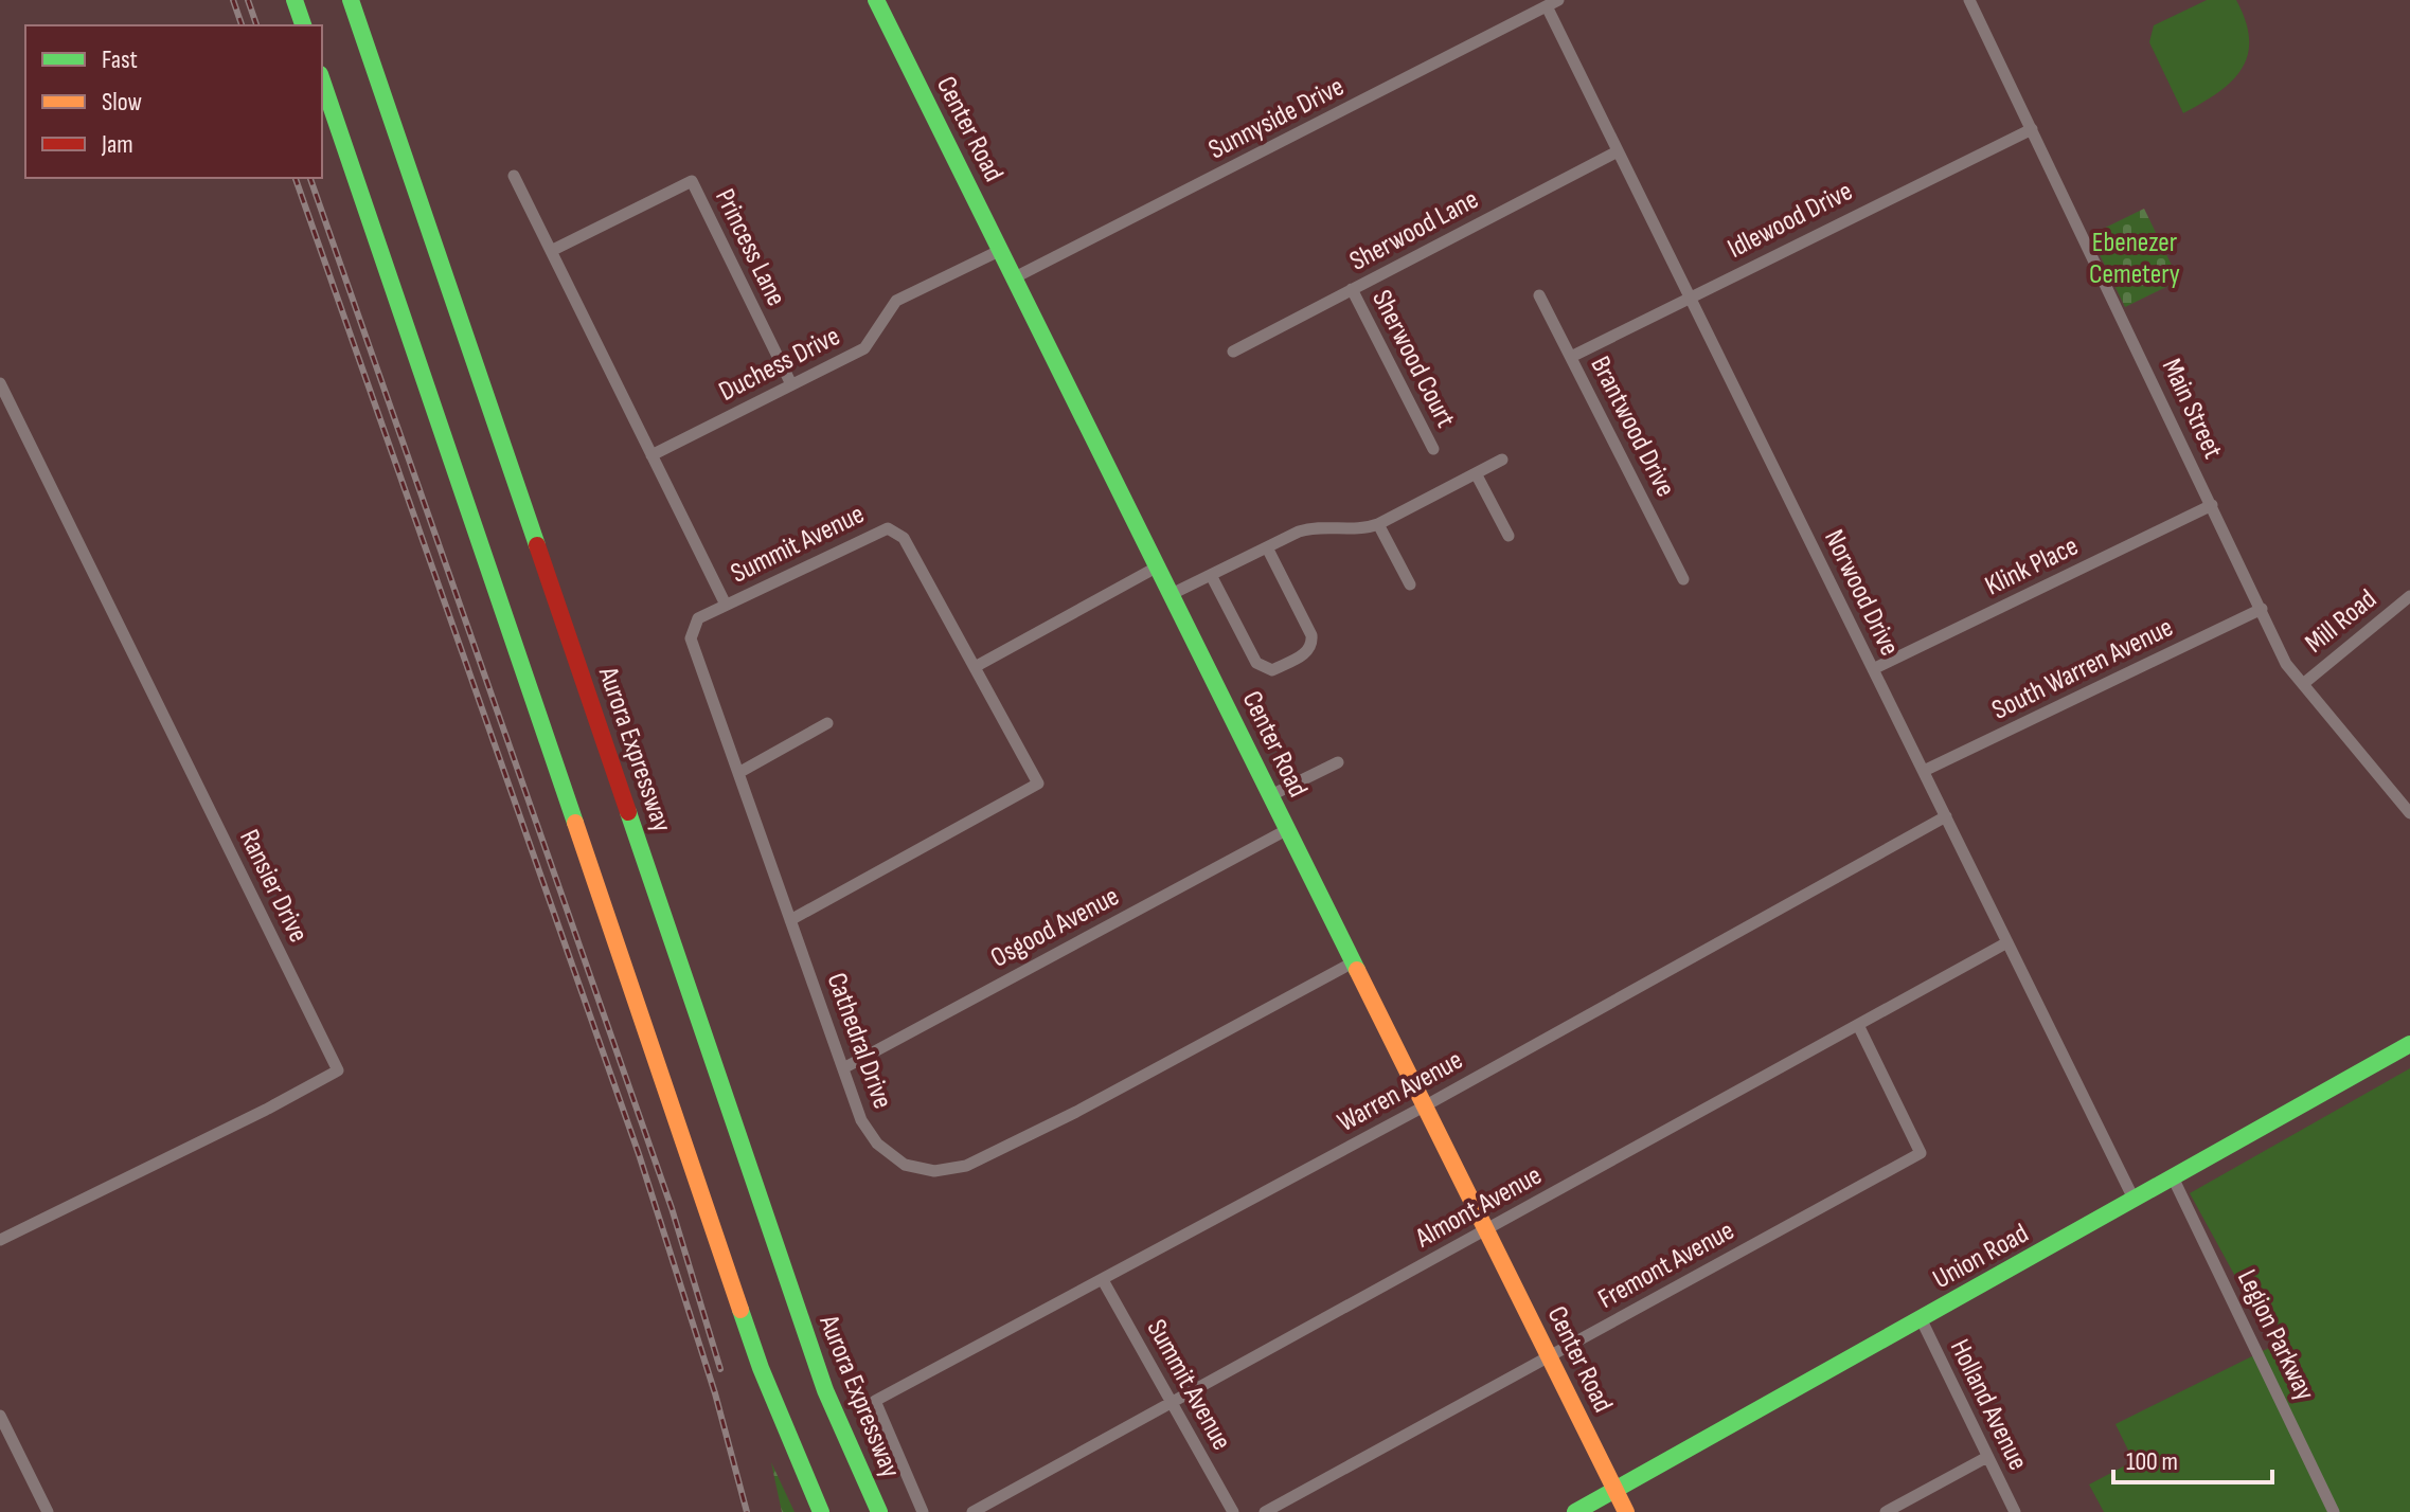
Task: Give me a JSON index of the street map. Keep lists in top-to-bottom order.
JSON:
{
  "streets": {
    "main road": ["Center Road", "Aurora Expressway", "Union Road"],
    "street": [
      "Sunnyside Drive",
      "Idlewood Drive",
      "Sherwood Lane",
      "Princess Lane",
      "Sherwood Court",
      "Duchess Drive",
      "Main Street",
      "Brantwood Drive",
      "Summit Avenue",
      "Klink Place",
      "Norwood Drive",
      "Mill Road",
      "South Warren Avenue",
      "Ransier Drive",
      "Osgood Avenue",
      "Cathedral Drive",
      "Warren Avenue",
      "Almont Avenue",
      "Fremont Avenue",
      "Legion Parkway",
      "Holland Avenue"
    ]
  },
  "crossings": [
    ["Sunnyside Drive", "Center Road"],
    ["Sunnyside Drive", "Norwood Drive"],
    ["Center Road", "Duchess Drive"],
    ["Center Road", "Osgood Avenue"],
    ["Center Road", "Cathedral Drive"],
    ["Center Road", "Warren Avenue"],
    ["Center Road", "Almont Avenue"],
    ["Center Road", "Union Road"],
    ["Center Road", "Fremont Avenue"],
    ["Idlewood Drive", "Main Street"],
    ["Idlewood Drive", "Brantwood Drive"],
    ["Idlewood Drive", "Norwood Drive"],
    ["Sherwood Lane", "Sherwood Court"],
    ["Sherwood Lane", "Norwood Drive"],
    ["Princess Lane", "Duchess Drive"],
    ["Princess Lane", "Summit Avenue"],
    ["Duchess Drive", "Summit Avenue"],
    ["Main Street", "Klink Place"],
    ["Main Street", "Mill Road"],
    ["Main Street", "South Warren Avenue"],
    ["Summit Avenue", "Cathedral Drive"],
    ["Summit Avenue", "Warren Avenue"],
    ["Summit Avenue", "Almont Avenue"],
    ["Klink Place", "Norwood Drive"],
    ["Norwood Drive", "South Warren Avenue"],
    ["Norwood Drive", "Warren Avenue"],
    ["Norwood Drive", "Almont Avenue"],
    ["Norwood Drive", "Union Road"],
    ["Osgood Avenue", "Cathedral Drive"],
    ["Almont Avenue", "Fremont Avenue"],
    ["Union Road", "Legion Parkway"],
    ["Union Road", "Holland Avenue"]
  ],
  "parks": ["Ebenezer Cemetery"],
  "legend": ["Fast", "Slow", "Jam"],
  "scale_bar": "100 m"
}
